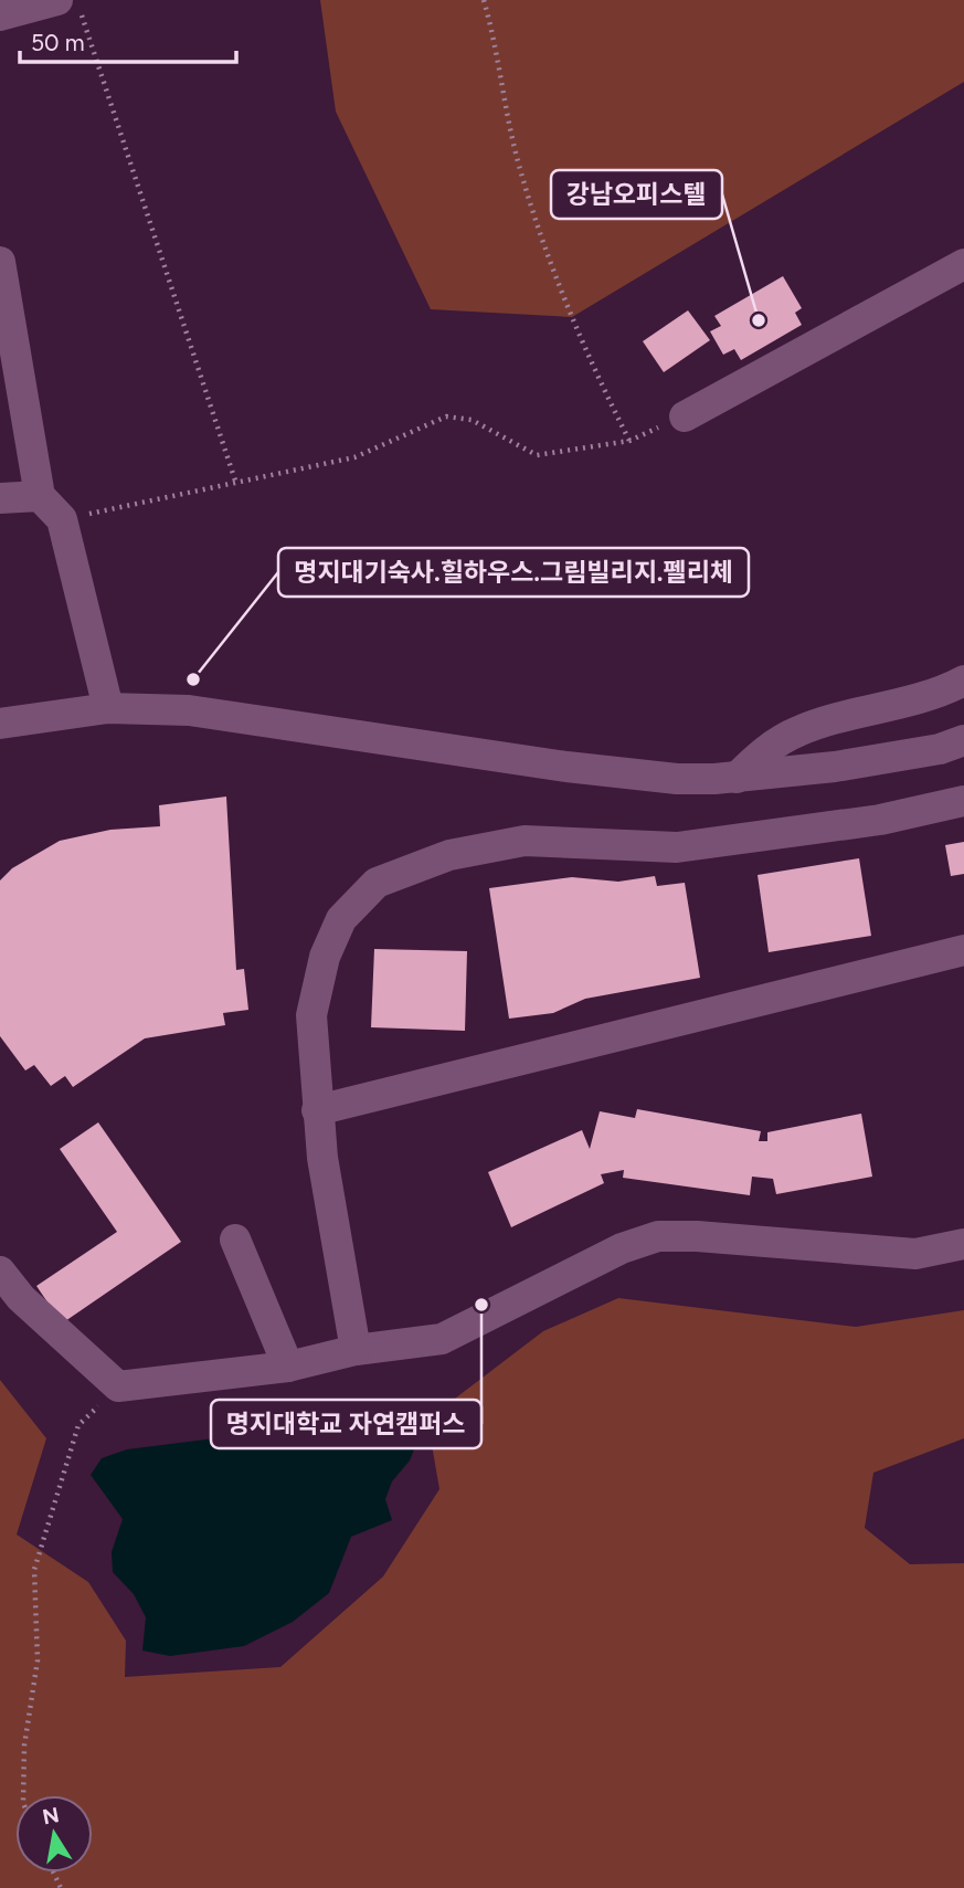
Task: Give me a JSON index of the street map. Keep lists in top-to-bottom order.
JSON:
{
  "places": ["강남오피스텔", "명지대기숙사.힐하우스.그림빌리지.펠리체", "명지대학교 자연캠퍼스"],
  "scale_bar": "50 m",
  "north": "top"
}
